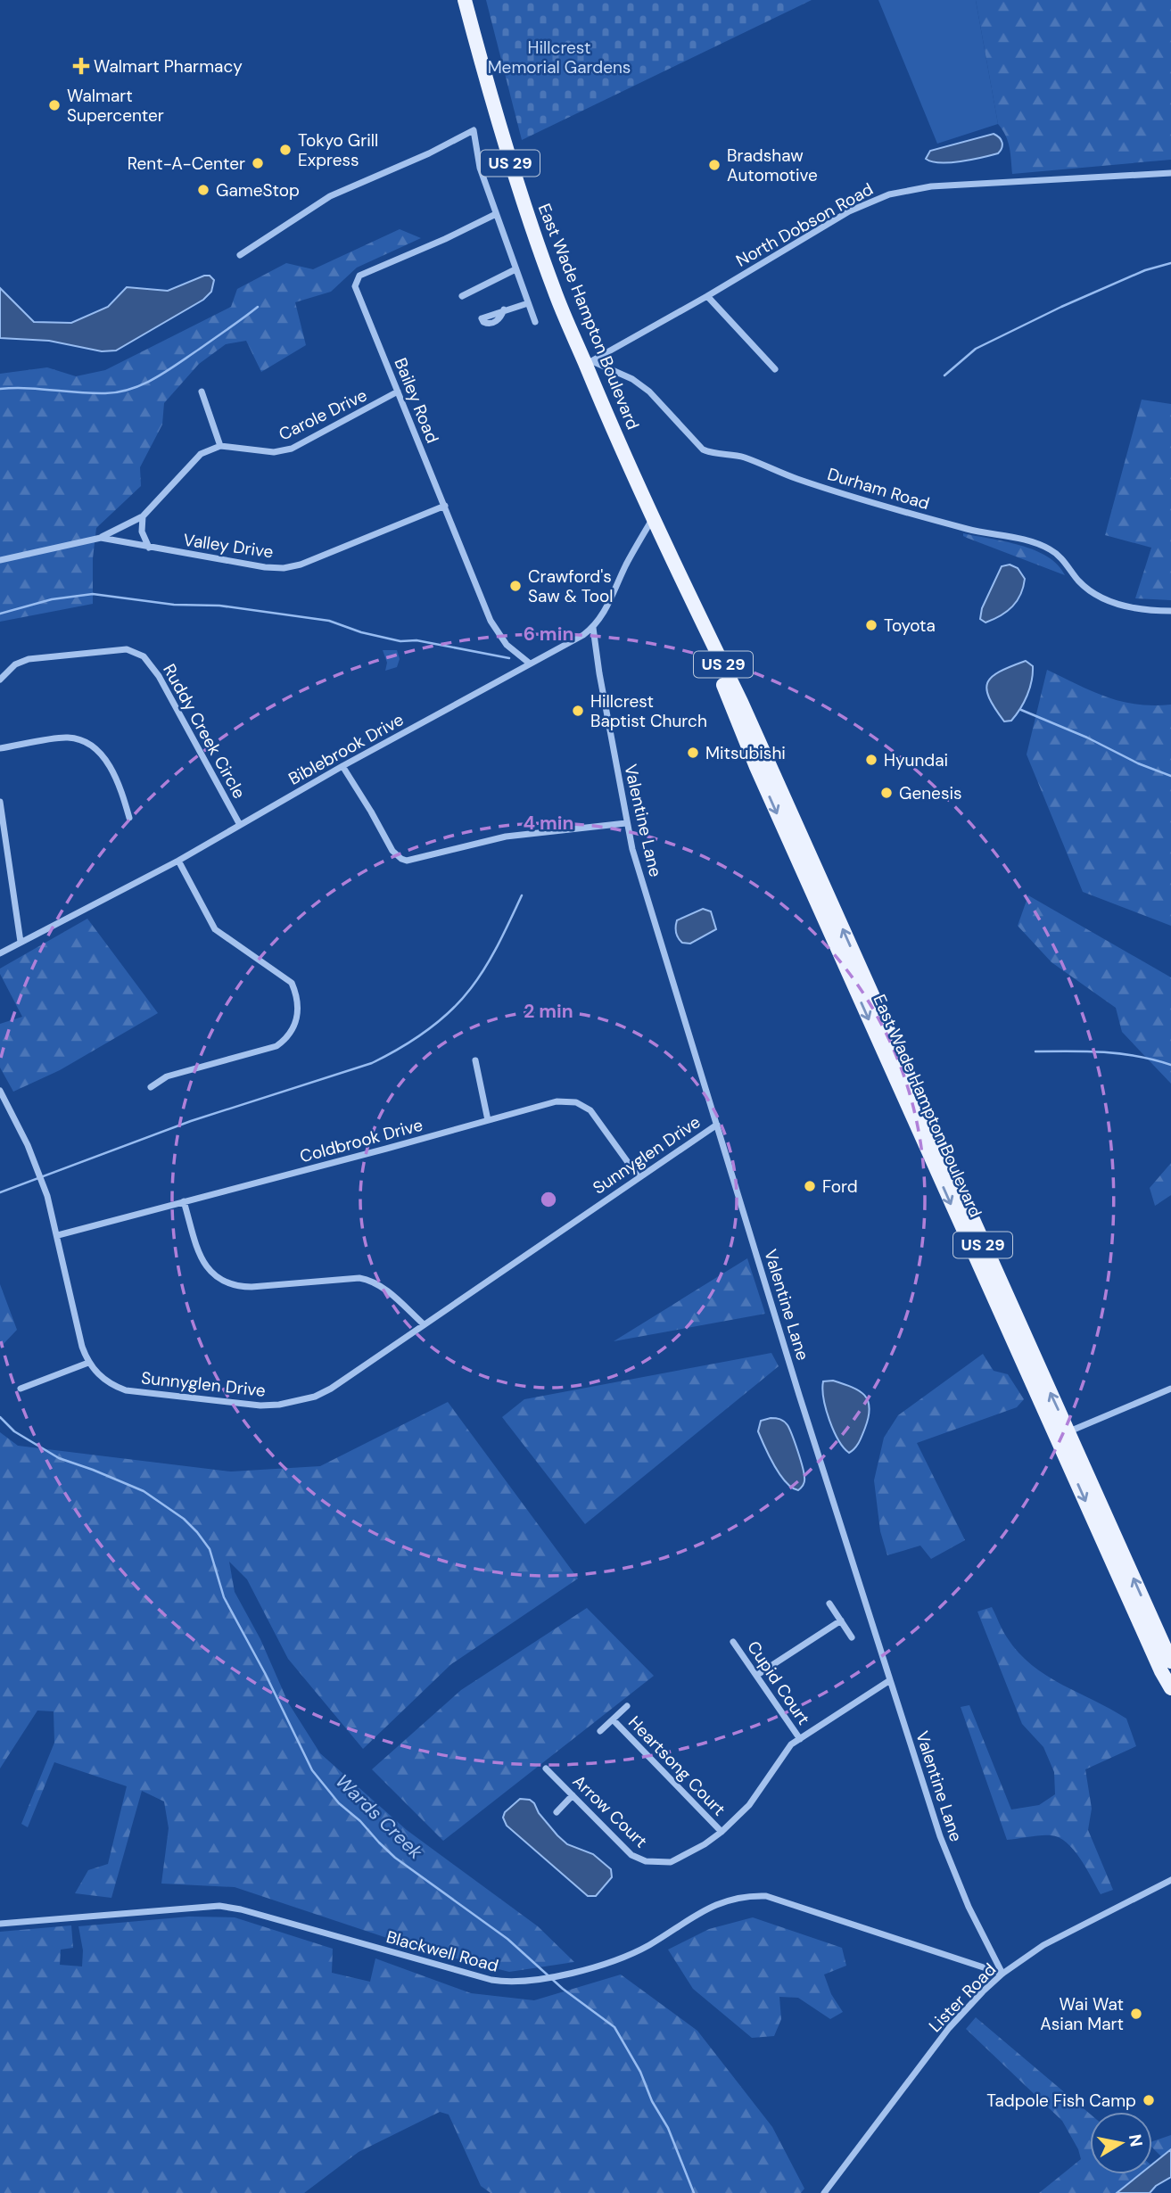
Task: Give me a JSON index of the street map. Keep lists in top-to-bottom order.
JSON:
{
  "streets": {
    "main road": ["US 29", "East Wade Hampton Boulevard"],
    "street": [
      "North Dobson Road",
      "Bailey Road",
      "Carole Drive",
      "Durham Road",
      "Valley Drive",
      "Ruddy Creek Circle",
      "Biblebrook Drive",
      "Valentine Lane",
      "Coldbrook Drive",
      "Sunnyglen Drive",
      "Cupid Court",
      "Heartsong Court",
      "Arrow Court",
      "Blackwell Road",
      "Lister Road"
    ]
  },
  "crossings": [
    ["North Dobson Road", "East Wade Hampton Boulevard"],
    ["North Dobson Road", "Durham Road"],
    ["East Wade Hampton Boulevard", "Durham Road"],
    ["East Wade Hampton Boulevard", "Biblebrook Drive"],
    ["Bailey Road", "Carole Drive"],
    ["Bailey Road", "Valley Drive"],
    ["Bailey Road", "Biblebrook Drive"],
    ["Ruddy Creek Circle", "Biblebrook Drive"],
    ["Biblebrook Drive", "Valentine Lane"],
    ["Valentine Lane", "Sunnyglen Drive"],
    ["Valentine Lane", "Arrow Court"],
    ["Valentine Lane", "Blackwell Road"],
    ["Valentine Lane", "Lister Road"],
    ["Coldbrook Drive", "Sunnyglen Drive"],
    ["Cupid Court", "Arrow Court"],
    ["Heartsong Court", "Arrow Court"],
    ["Blackwell Road", "Lister Road"]
  ],
  "water": ["Wards Creek"],
  "parks": ["Hillcrest Memorial Gardens"],
  "places": {
    "health": ["Walmart Pharmacy"],
    "other": [
      "Walmart Supercenter",
      "Tokyo Grill Express",
      "Rent-A-Center",
      "Bradshaw Automotive",
      "GameStop",
      "Crawford's Saw & Tool",
      "Toyota",
      "Hillcrest Baptist Church",
      "Mitsubishi",
      "Hyundai",
      "Genesis",
      "Ford",
      "Wai Wat Asian Mart",
      "Tadpole Fish Camp"
    ]
  },
  "north": "right",
  "rings": ["6 min", "4 min", "2 min"]
}
